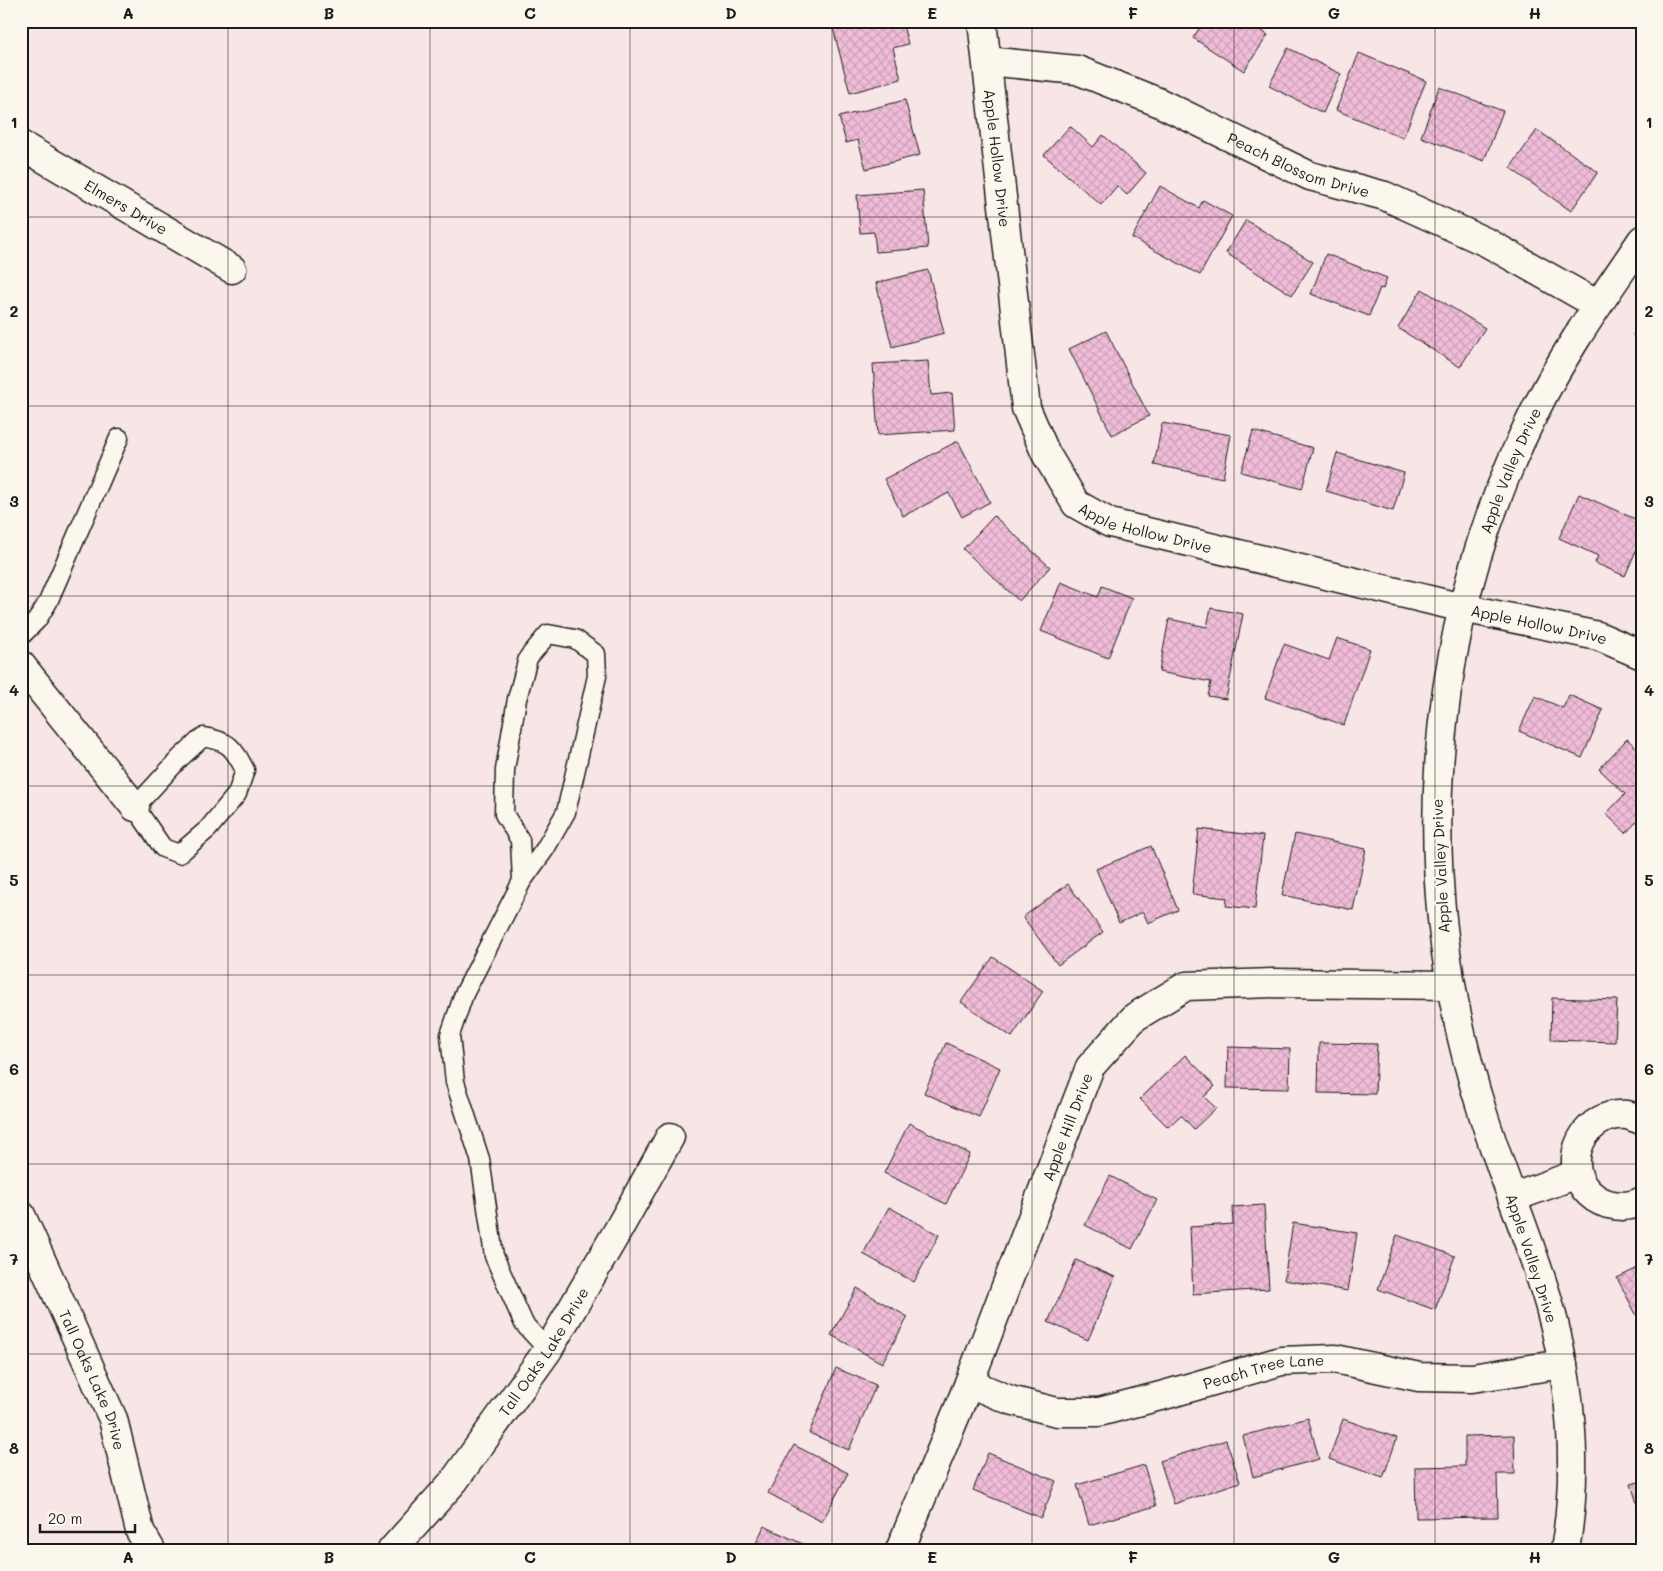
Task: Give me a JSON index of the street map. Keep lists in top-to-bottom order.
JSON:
{
  "streets": {
    "street": [
      "Apple Hollow Drive",
      "Peach Blossom Drive",
      "Elmers Drive",
      "Apple Valley Drive",
      "Apple Hill Drive",
      "Tall Oaks Lake Drive",
      "Peach Tree Lane"
    ]
  },
  "crossings": [
    ["Apple Hollow Drive", "Peach Blossom Drive"],
    ["Apple Hollow Drive", "Apple Valley Drive"],
    ["Peach Blossom Drive", "Apple Valley Drive"],
    ["Apple Valley Drive", "Apple Hill Drive"],
    ["Apple Valley Drive", "Peach Tree Lane"],
    ["Apple Hill Drive", "Peach Tree Lane"]
  ],
  "scale_bar": "20 m",
  "grid": {
    "columns": [
      "A",
      "B",
      "C",
      "D",
      "E",
      "F",
      "G",
      "H"
    ],
    "rows": [
      "1",
      "2",
      "3",
      "4",
      "5",
      "6",
      "7",
      "8"
    ]
  }
}
